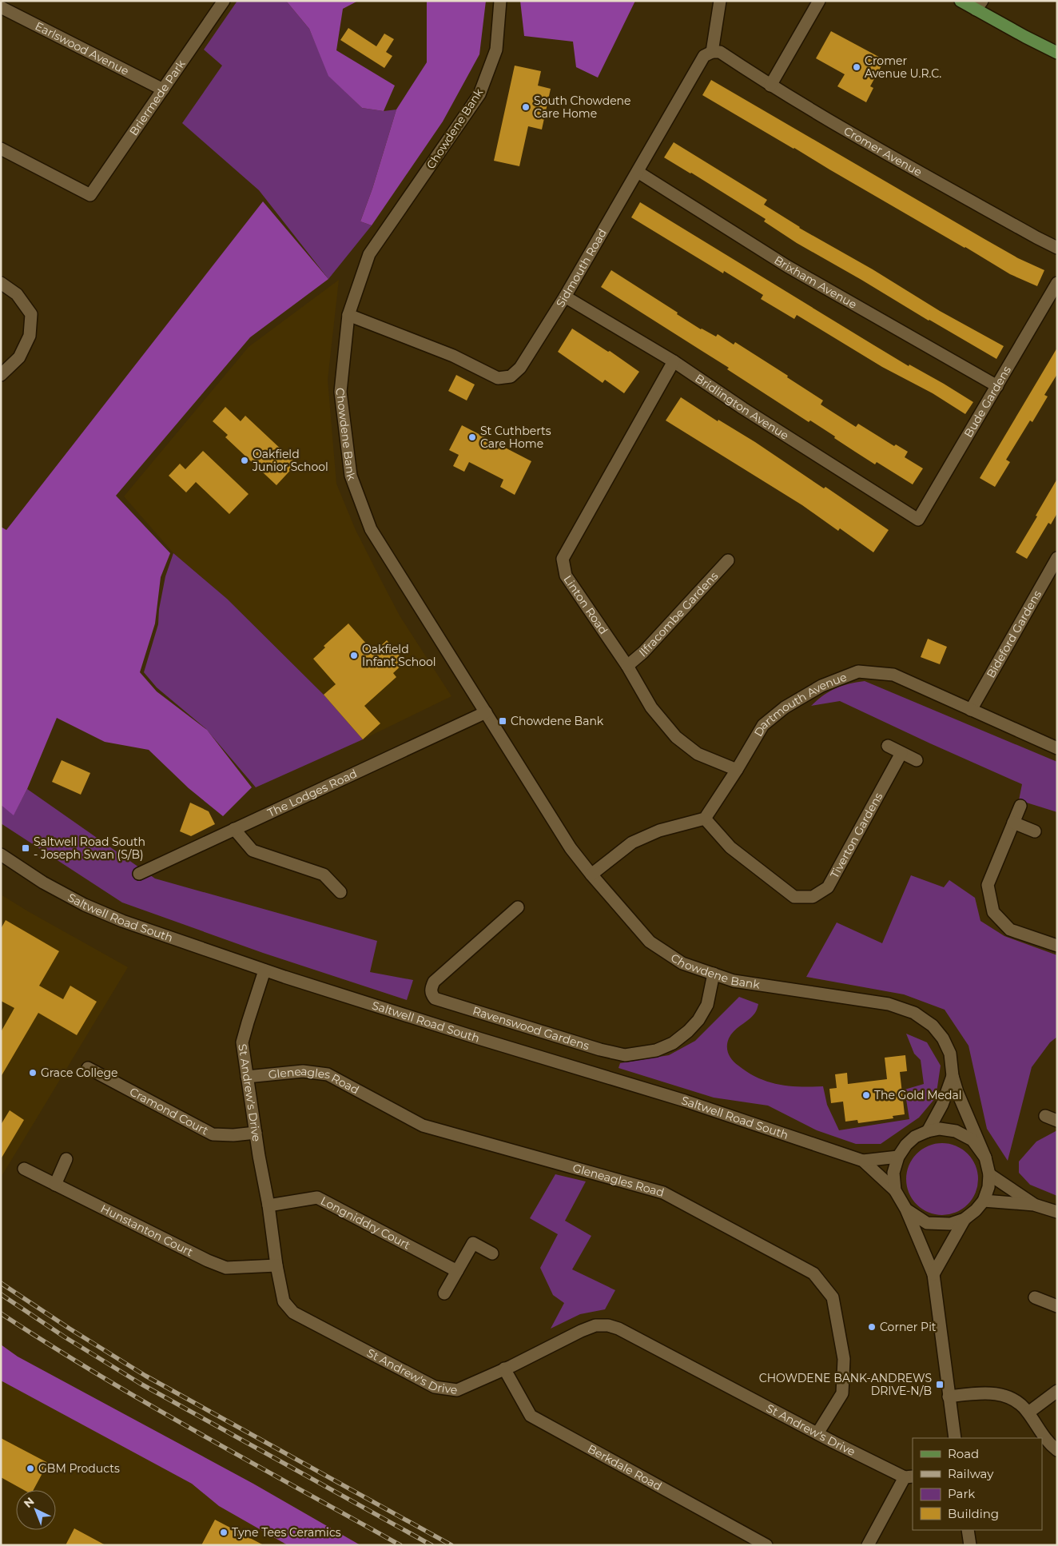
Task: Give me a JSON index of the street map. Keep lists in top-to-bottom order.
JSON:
{
  "streets": {
    "street": [
      "Earlswood Avenue",
      "Briermede Park",
      "Chowdene Bank",
      "Cromer Avenue",
      "Sidmouth Road",
      "Brixham Avenue",
      "Bude Gardens",
      "Bridlington Avenue",
      "Linton Road",
      "Ilfracombe Gardens",
      "Bideford Gardens",
      "Dartmouth Avenue",
      "The Lodges Road",
      "Tiverton Gardens",
      "Saltwell Road South",
      "Ravenswood Gardens",
      "Gleneagles Road",
      "St Andrew's Drive",
      "Cramond Court",
      "Longniddry Court",
      "Hunstanton Court",
      "Berkdale Road"
    ]
  },
  "crossings": [
    ["Earlswood Avenue", "Briermede Park"],
    ["Chowdene Bank", "Sidmouth Road"],
    ["Chowdene Bank", "The Lodges Road"],
    ["Chowdene Bank", "Saltwell Road South"],
    ["Chowdene Bank", "Ravenswood Gardens"],
    ["Cromer Avenue", "Sidmouth Road"],
    ["Sidmouth Road", "Brixham Avenue"],
    ["Sidmouth Road", "Bridlington Avenue"],
    ["Brixham Avenue", "Bude Gardens"],
    ["Bude Gardens", "Bridlington Avenue"],
    ["Bridlington Avenue", "Linton Road"],
    ["Linton Road", "Ilfracombe Gardens"],
    ["Linton Road", "Dartmouth Avenue"],
    ["Bideford Gardens", "Dartmouth Avenue"],
    ["Dartmouth Avenue", "Tiverton Gardens"],
    ["Saltwell Road South", "St Andrew's Drive"],
    ["Gleneagles Road", "St Andrew's Drive"],
    ["St Andrew's Drive", "Cramond Court"],
    ["St Andrew's Drive", "Longniddry Court"],
    ["St Andrew's Drive", "Hunstanton Court"],
    ["St Andrew's Drive", "Berkdale Road"]
  ],
  "places": {
    "other": [
      "Cromer Avenue U.R.C.",
      "South Chowdene Care Home",
      "St Cuthberts Care Home",
      "Oakfield Junior School",
      "Oakfield Infant School",
      "Grace College",
      "The Gold Medal",
      "Corner Pit",
      "GBM Products",
      "Tyne Tees Ceramics"
    ],
    "transit": ["Chowdene Bank", "Saltwell Road South - Joseph Swan (S/B)", "CHOWDENE BANK-ANDREWS DRIVE-N/B"]
  },
  "legend": [
    "Road",
    "Railway",
    "Park",
    "Building"
  ],
  "north": "top left"
}
